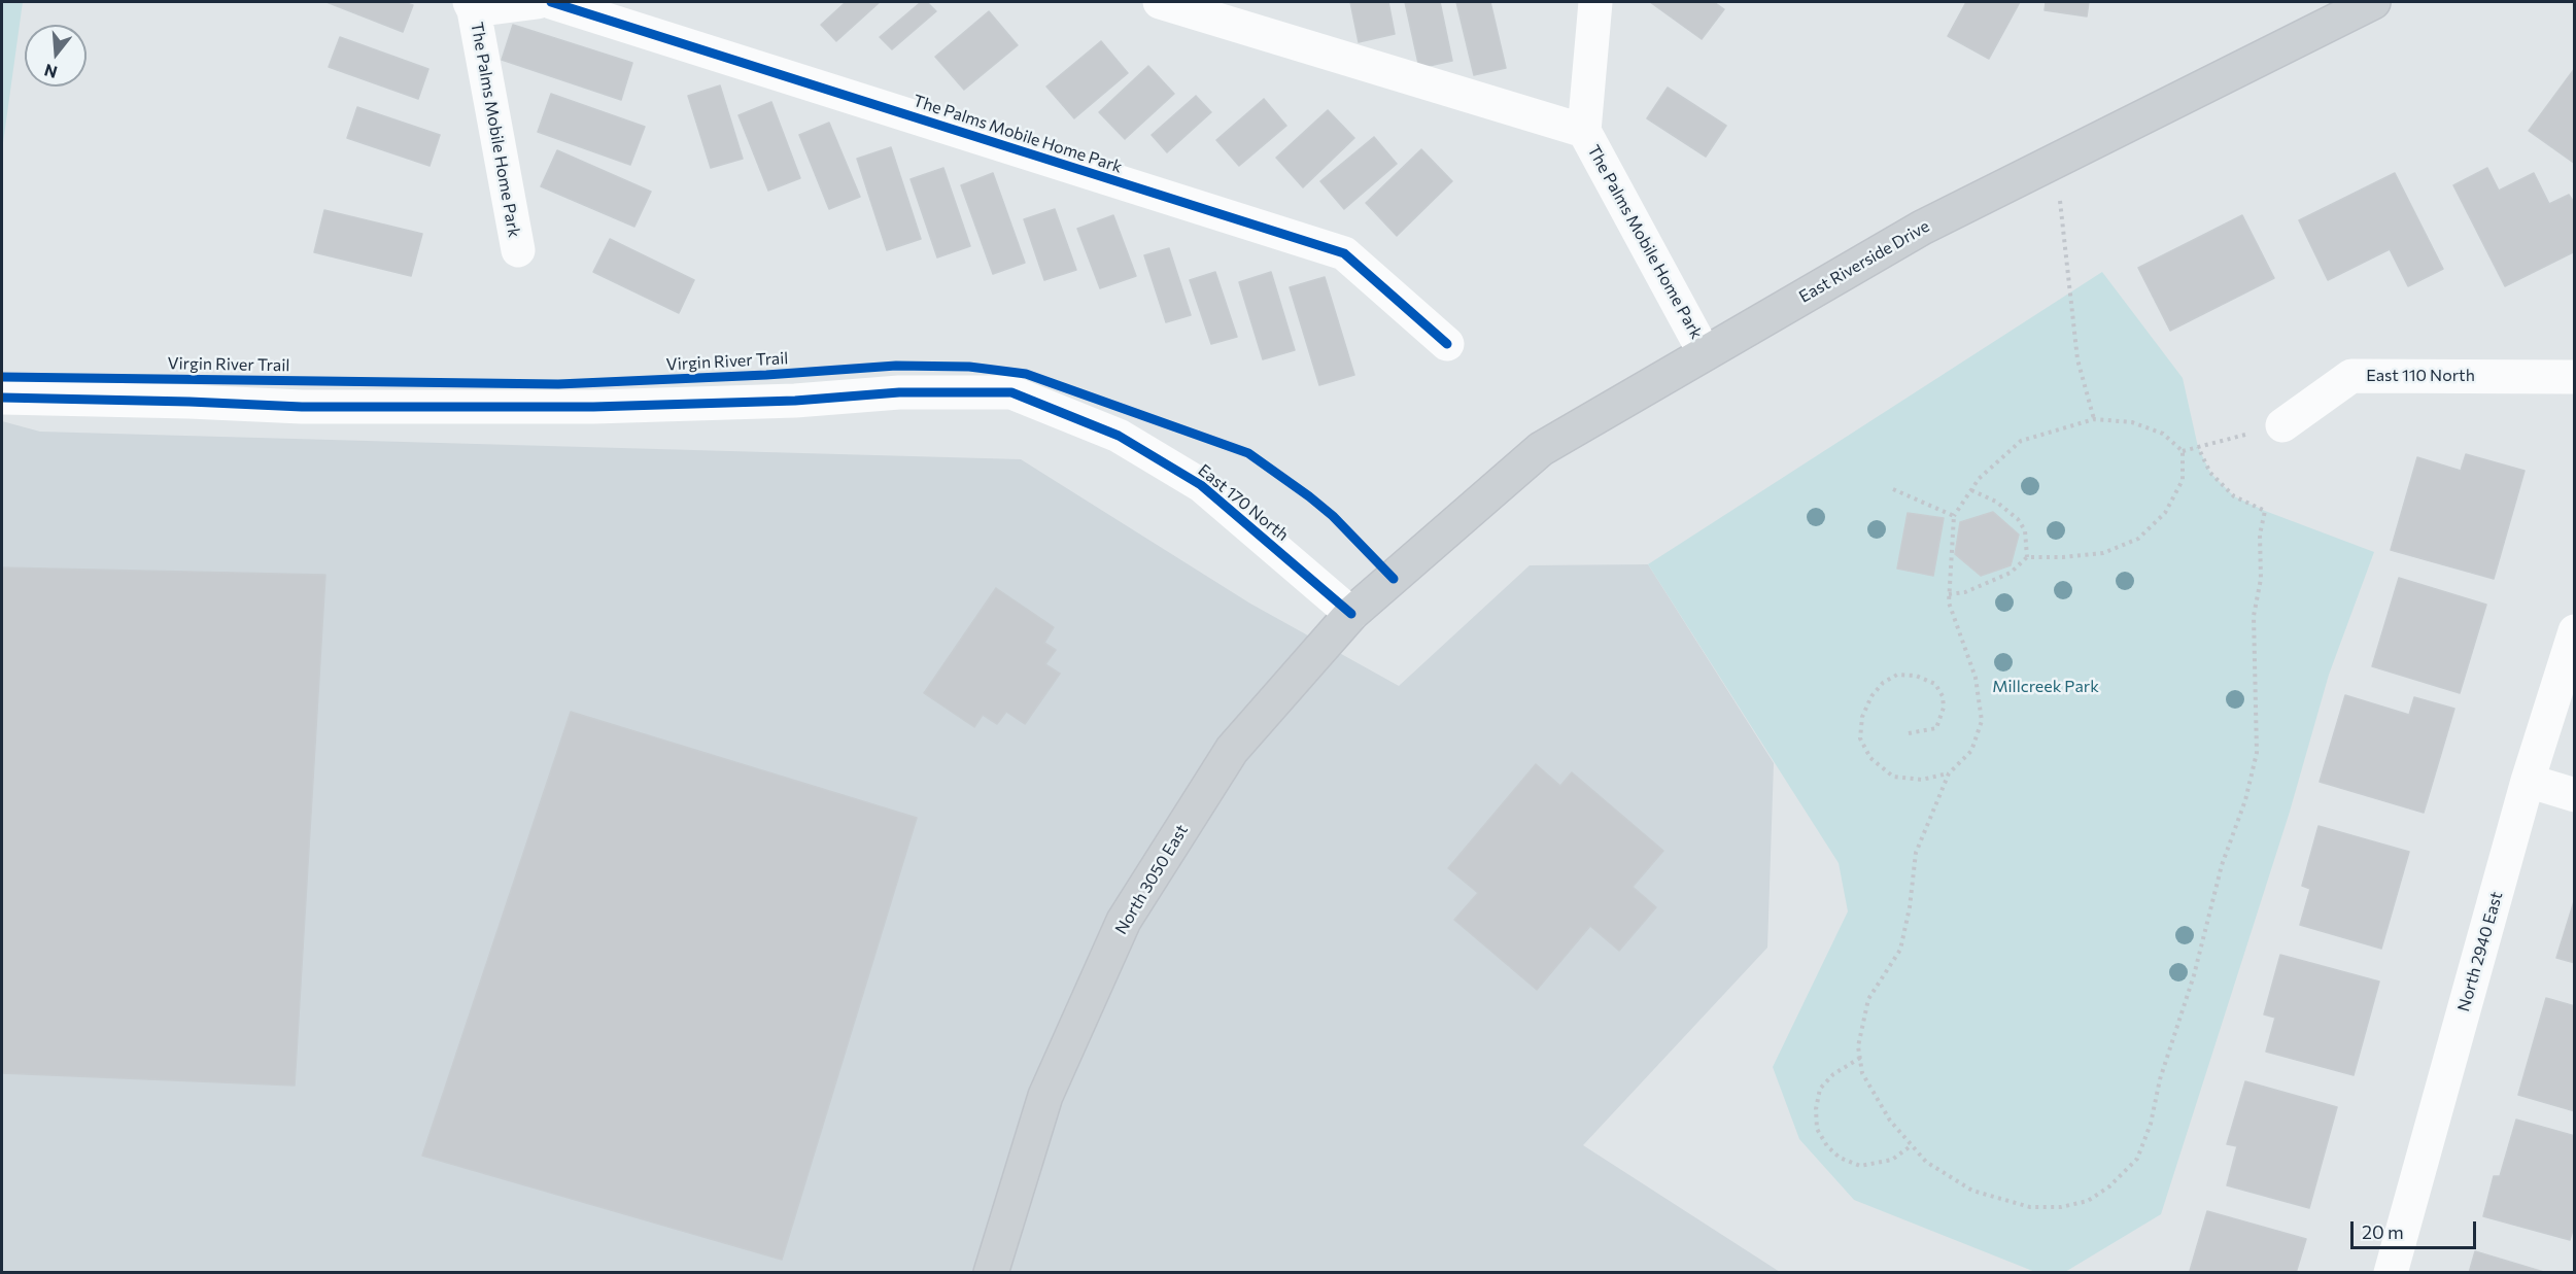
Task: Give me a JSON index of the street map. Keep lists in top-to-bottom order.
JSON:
{
  "streets": {
    "main road": ["East Riverside Drive", "North 3050 East"],
    "street": [
      "The Palms Mobile Home Park",
      "East 110 North",
      "East 170 North",
      "North 2940 East"
    ],
    "cycle path": ["Virgin River Trail"]
  },
  "crossings": [
    ["The Palms Mobile Home Park", "East Riverside Drive"],
    ["East Riverside Drive", "North 3050 East"],
    ["East 170 North", "North 3050 East"]
  ],
  "parks": ["Millcreek Park"],
  "scale_bar": "20 m",
  "north": "bottom"
}
